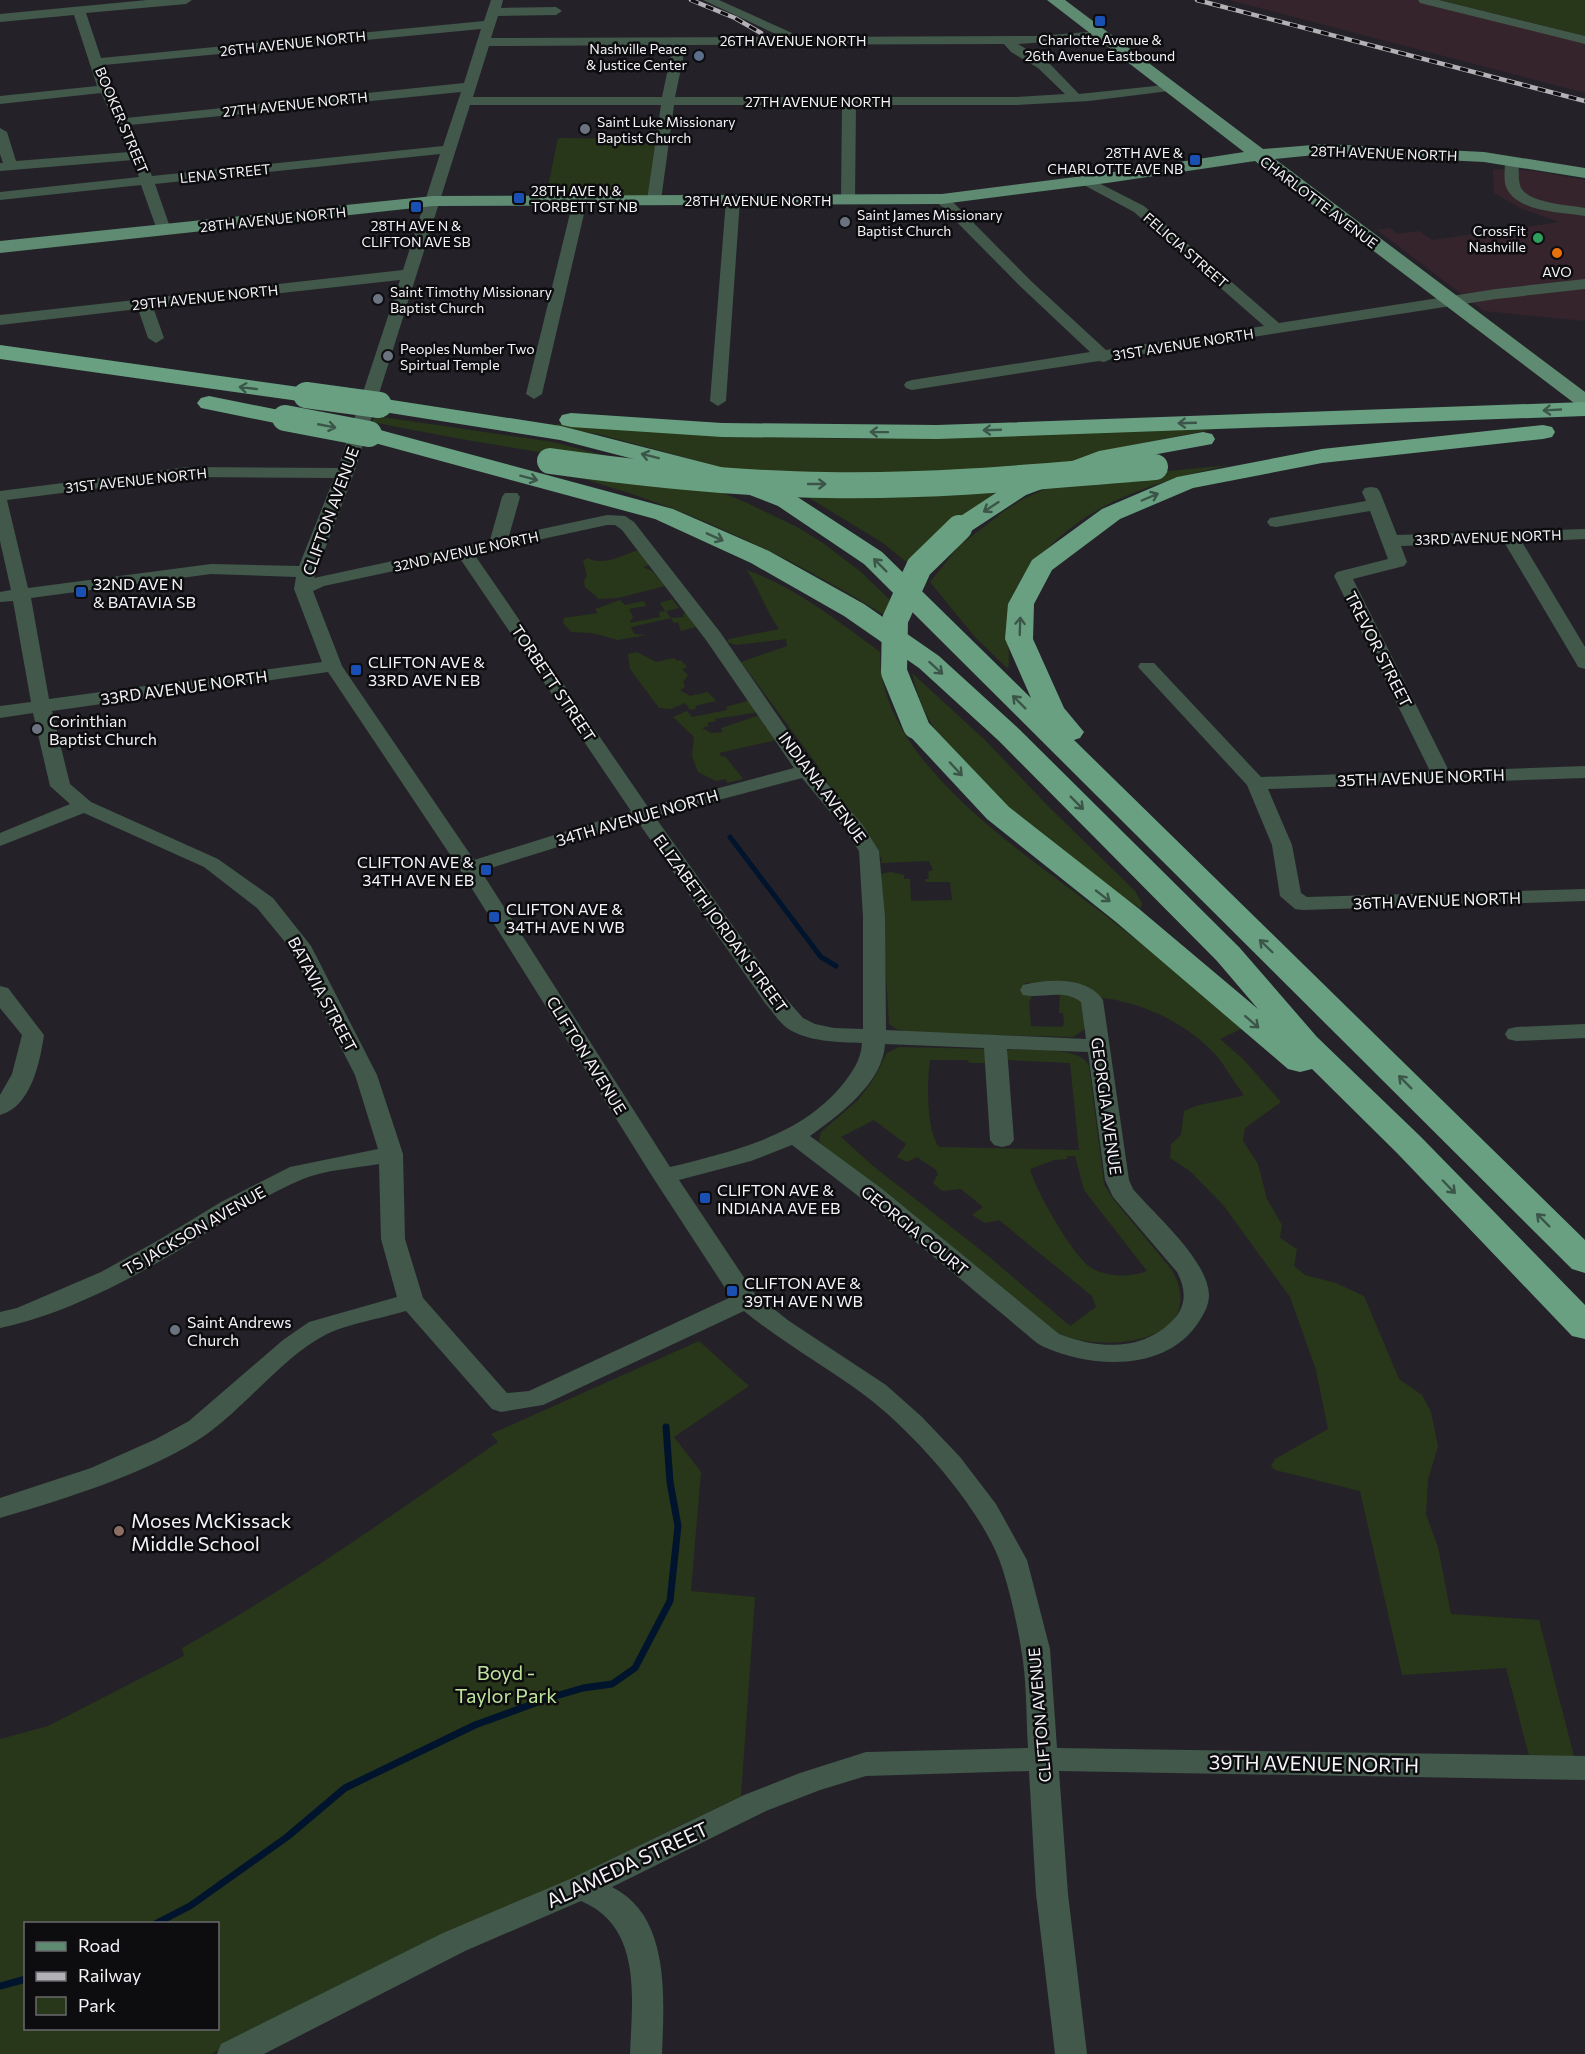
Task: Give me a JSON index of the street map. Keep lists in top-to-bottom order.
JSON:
{
  "streets": {
    "main road": ["28TH AVENUE NORTH", "CHARLOTTE AVENUE"],
    "street": [
      "26TH AVENUE NORTH",
      "27TH AVENUE NORTH",
      "BOOKER STREET",
      "LENA STREET",
      "FELICIA STREET",
      "29TH AVENUE NORTH",
      "31ST AVENUE NORTH",
      "CLIFTON AVENUE",
      "33RD AVENUE NORTH",
      "32ND AVENUE NORTH",
      "TREVOR STREET",
      "TORBETT STREET",
      "35TH AVENUE NORTH",
      "INDIANA AVENUE",
      "34TH AVENUE NORTH",
      "36TH AVENUE NORTH",
      "ELIZABETH JORDAN STREET",
      "BATAVIA STREET",
      "GEORGIA AVENUE",
      "TS JACKSON AVENUE",
      "GEORGIA COURT",
      "39TH AVENUE NORTH",
      "ALAMEDA STREET"
    ]
  },
  "crossings": [
    ["26TH AVENUE NORTH", "BOOKER STREET"],
    ["26TH AVENUE NORTH", "CHARLOTTE AVENUE"],
    ["26TH AVENUE NORTH", "CLIFTON AVENUE"],
    ["27TH AVENUE NORTH", "BOOKER STREET"],
    ["27TH AVENUE NORTH", "CHARLOTTE AVENUE"],
    ["27TH AVENUE NORTH", "CLIFTON AVENUE"],
    ["BOOKER STREET", "28TH AVENUE NORTH"],
    ["BOOKER STREET", "LENA STREET"],
    ["28TH AVENUE NORTH", "CHARLOTTE AVENUE"],
    ["28TH AVENUE NORTH", "FELICIA STREET"],
    ["28TH AVENUE NORTH", "CLIFTON AVENUE"],
    ["LENA STREET", "CLIFTON AVENUE"],
    ["CHARLOTTE AVENUE", "31ST AVENUE NORTH"],
    ["FELICIA STREET", "31ST AVENUE NORTH"],
    ["29TH AVENUE NORTH", "CLIFTON AVENUE"],
    ["31ST AVENUE NORTH", "CLIFTON AVENUE"],
    ["CLIFTON AVENUE", "33RD AVENUE NORTH"],
    ["CLIFTON AVENUE", "32ND AVENUE NORTH"],
    ["CLIFTON AVENUE", "34TH AVENUE NORTH"],
    ["CLIFTON AVENUE", "BATAVIA STREET"],
    ["CLIFTON AVENUE", "39TH AVENUE NORTH"],
    ["CLIFTON AVENUE", "ALAMEDA STREET"],
    ["33RD AVENUE NORTH", "TREVOR STREET"],
    ["33RD AVENUE NORTH", "BATAVIA STREET"],
    ["32ND AVENUE NORTH", "TORBETT STREET"],
    ["32ND AVENUE NORTH", "INDIANA AVENUE"],
    ["32ND AVENUE NORTH", "BATAVIA STREET"],
    ["TREVOR STREET", "35TH AVENUE NORTH"],
    ["TORBETT STREET", "34TH AVENUE NORTH"],
    ["TORBETT STREET", "ELIZABETH JORDAN STREET"],
    ["35TH AVENUE NORTH", "36TH AVENUE NORTH"],
    ["INDIANA AVENUE", "34TH AVENUE NORTH"],
    ["INDIANA AVENUE", "ELIZABETH JORDAN STREET"],
    ["INDIANA AVENUE", "GEORGIA COURT"],
    ["34TH AVENUE NORTH", "ELIZABETH JORDAN STREET"],
    ["ELIZABETH JORDAN STREET", "GEORGIA AVENUE"],
    ["BATAVIA STREET", "TS JACKSON AVENUE"],
    ["GEORGIA AVENUE", "GEORGIA COURT"],
    ["39TH AVENUE NORTH", "ALAMEDA STREET"]
  ],
  "parks": ["Boyd - Taylor Park"],
  "places": {
    "transit": [
      "Charlotte Avenue & 26th Avenue Eastbound",
      "28TH AVE & CHARLOTTE AVE NB",
      "28TH AVE N & TORBETT ST NB",
      "28TH AVE N & CLIFTON AVE SB",
      "32ND AVE N & BATAVIA SB",
      "CLIFTON AVE & 33RD AVE N EB",
      "CLIFTON AVE & 34TH AVE N EB",
      "CLIFTON AVE & 34TH AVE N WB",
      "CLIFTON AVE & INDIANA AVE EB",
      "CLIFTON AVE & 39TH AVE N WB"
    ],
    "other": [
      "Nashville Peace & Justice Center",
      "Saint Luke Missionary Baptist Church",
      "Saint James Missionary Baptist Church",
      "CrossFit Nashville",
      "AVO",
      "Saint Timothy Missionary Baptist Church",
      "Peoples Number Two Spirtual Temple",
      "Corinthian Baptist Church",
      "Saint Andrews Church",
      "Moses McKissack Middle School"
    ]
  },
  "legend": ["Road", "Railway", "Park"]
}
